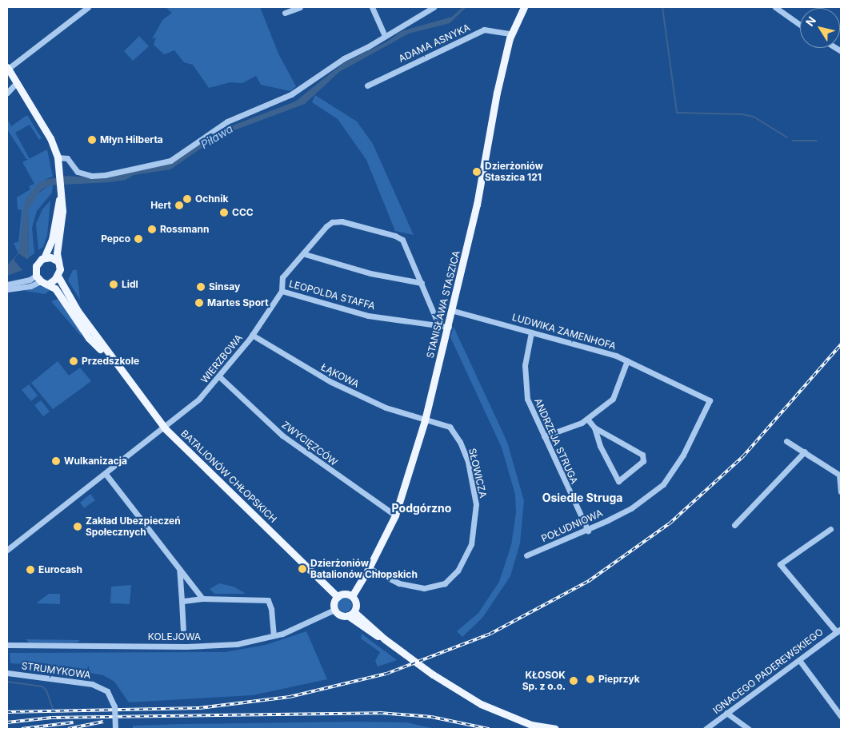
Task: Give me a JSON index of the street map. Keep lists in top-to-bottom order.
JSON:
{
  "streets": {
    "main road": ["STANISŁAWA STASZICA", "BATALIONÓW CHŁOPSKICH"],
    "street": [
      "ADAMA ASNYKA",
      "LEOPOLDA STAFFA",
      "LUDWIKA ZAMENHOFA",
      "WIERZBOWA",
      "ŁĄKOWA",
      "ANDRZEJA STRUGA",
      "ZWYCIĘZCÓW",
      "SŁOWICZA",
      "POŁUDNIOWA",
      "KOLEJOWA",
      "STRUMYKOWA",
      "IGNACEGO PADEREWSKIEGO"
    ]
  },
  "crossings": [
    ["ADAMA ASNYKA", "STANISŁAWA STASZICA"],
    ["LEOPOLDA STAFFA", "STANISŁAWA STASZICA"],
    ["LEOPOLDA STAFFA", "WIERZBOWA"],
    ["STANISŁAWA STASZICA", "LUDWIKA ZAMENHOFA"],
    ["STANISŁAWA STASZICA", "ŁĄKOWA"],
    ["STANISŁAWA STASZICA", "ZWYCIĘZCÓW"],
    ["STANISŁAWA STASZICA", "SŁOWICZA"],
    ["STANISŁAWA STASZICA", "BATALIONÓW CHŁOPSKICH"],
    ["STANISŁAWA STASZICA", "KOLEJOWA"],
    ["LUDWIKA ZAMENHOFA", "ANDRZEJA STRUGA"],
    ["LUDWIKA ZAMENHOFA", "POŁUDNIOWA"],
    ["WIERZBOWA", "ŁĄKOWA"],
    ["WIERZBOWA", "ZWYCIĘZCÓW"],
    ["WIERZBOWA", "BATALIONÓW CHŁOPSKICH"],
    ["ŁĄKOWA", "SŁOWICZA"],
    ["ANDRZEJA STRUGA", "POŁUDNIOWA"],
    ["BATALIONÓW CHŁOPSKICH", "KOLEJOWA"]
  ],
  "districts": ["Osiedle Struga", "Podgórzno"],
  "water": ["Piława"],
  "places": [
    "Młyn Hilberta",
    "Dzierżoniów Staszica 121",
    "Ochnik",
    "Hert",
    "CCC",
    "Rossmann",
    "Pepco",
    "Lidl",
    "Sinsay",
    "Martes Sport",
    "Przedszkole",
    "Wulkanizacja",
    "Zakład Ubezpieczeń Społecznych",
    "Dzierżoniów Batalionów Chłopskich",
    "Eurocash",
    "Pieprzyk",
    "KŁOSOK Sp. z o.o."
  ],
  "north": "top left"
}
